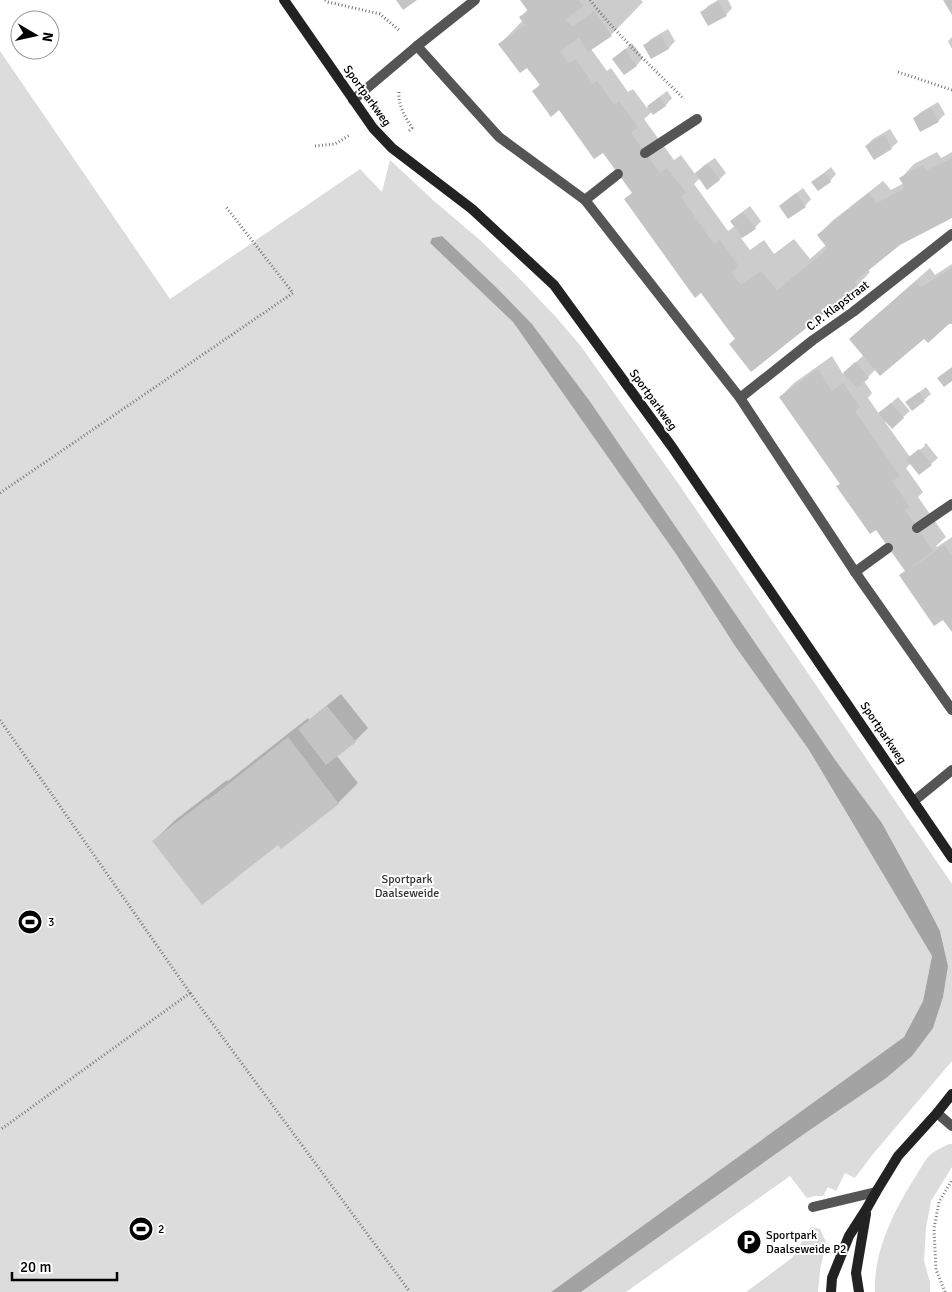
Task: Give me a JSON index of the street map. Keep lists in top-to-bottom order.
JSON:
{
  "streets": {
    "street": ["Sportparkweg", "C.P. Klapstraat"]
  },
  "parks": ["Sportpark Daalseweide"],
  "places": {
    "sports": ["3", "2"],
    "parking": ["Sportpark Daalseweide P2"]
  },
  "scale_bar": "20 m",
  "north": "right"
}
